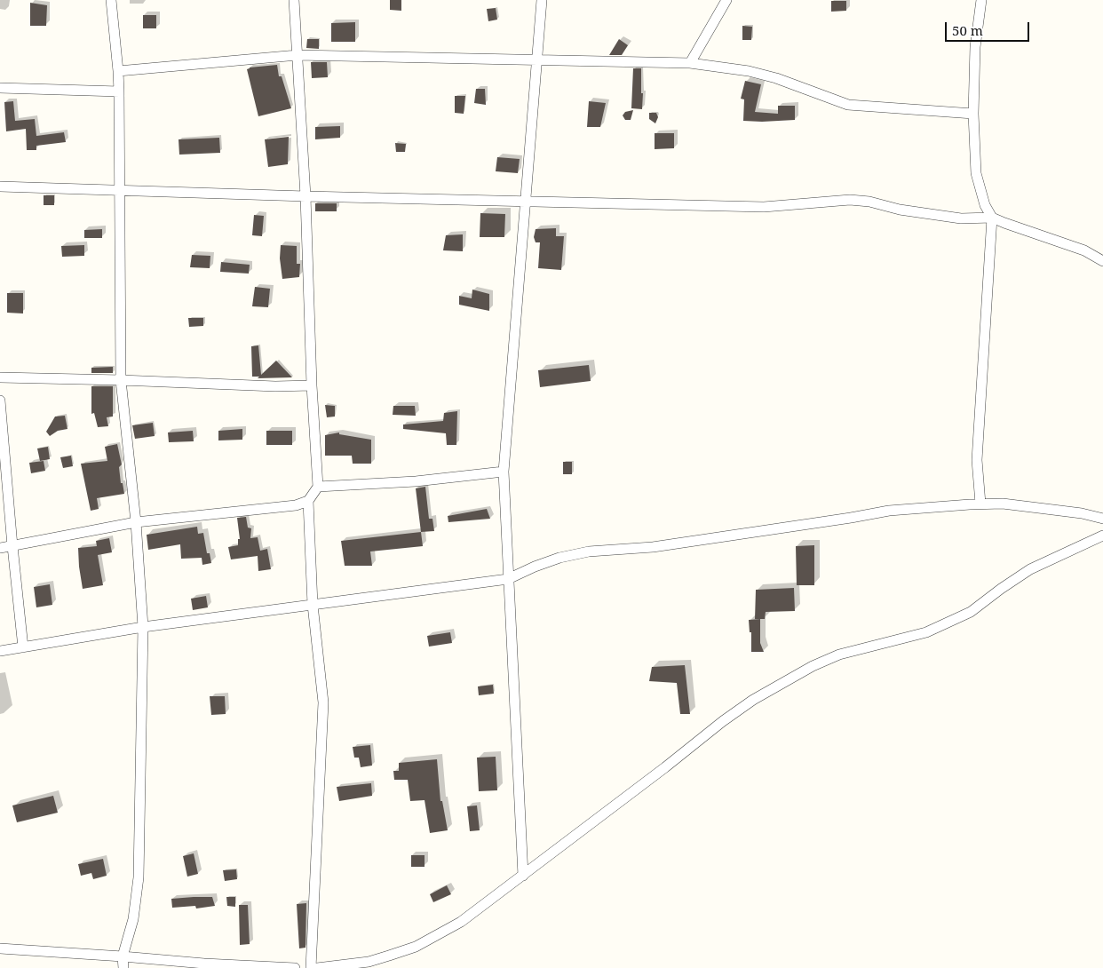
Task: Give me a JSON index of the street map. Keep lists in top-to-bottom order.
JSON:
{
  "scale_bar": "50 m"
}
